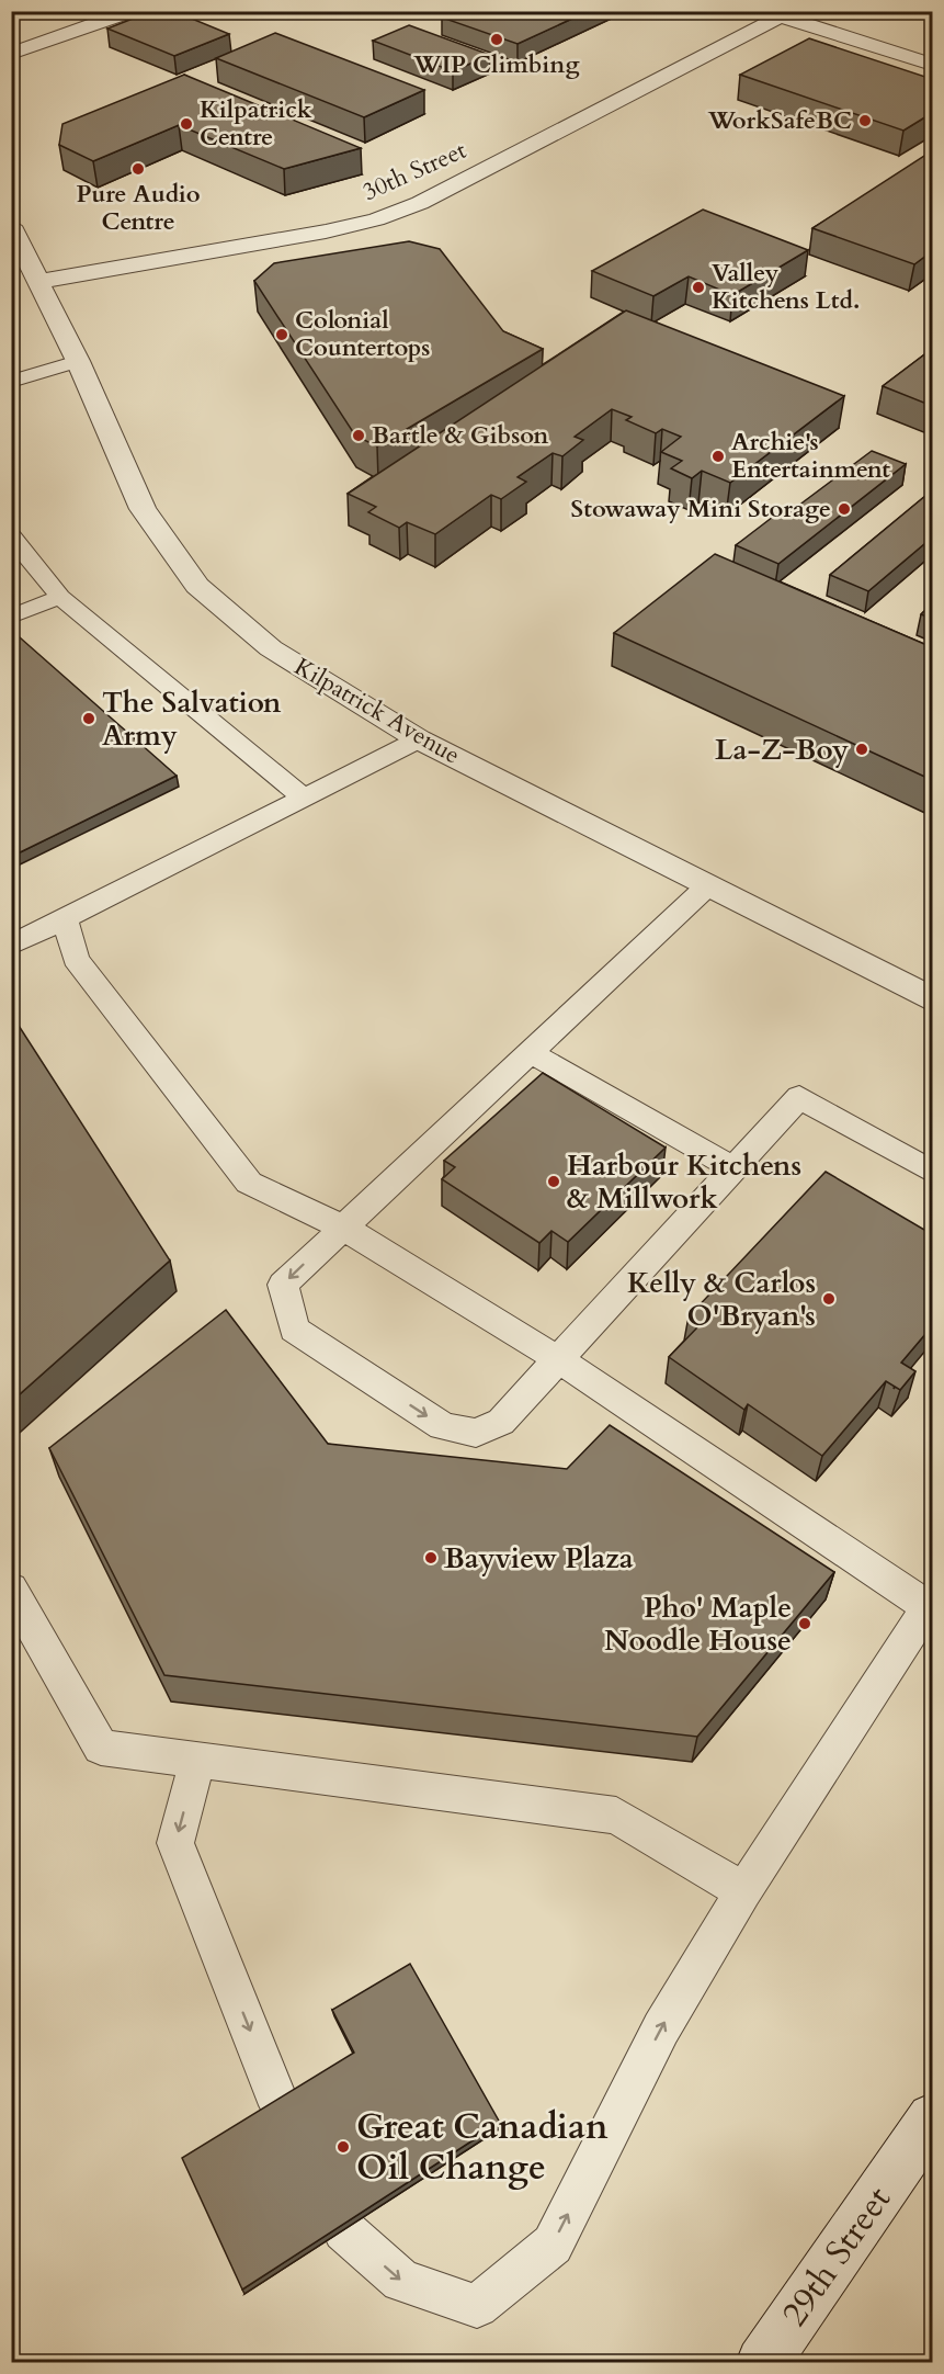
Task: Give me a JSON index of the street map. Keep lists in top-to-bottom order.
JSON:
{
  "streets": {
    "street": ["30th Street", "Kilpatrick Avenue", "29th Street"]
  },
  "crossings": [
    ["30th Street", "Kilpatrick Avenue"]
  ],
  "places": [
    "WIP Climbing",
    "WorkSafeBC",
    "Kilpatrick Centre",
    "Pure Audio Centre",
    "Valley Kitchens Ltd.",
    "Colonial Countertops",
    "Bartle & Gibson",
    "Archie's Entertainment",
    "Stowaway Mini Storage",
    "The Salvation Army",
    "La-Z-Boy",
    "Harbour Kitchens & Millwork",
    "Kelly & Carlos O'Bryan's",
    "Bayview Plaza",
    "Pho' Maple Noodle House",
    "Great Canadian Oil Change"
  ]
}
